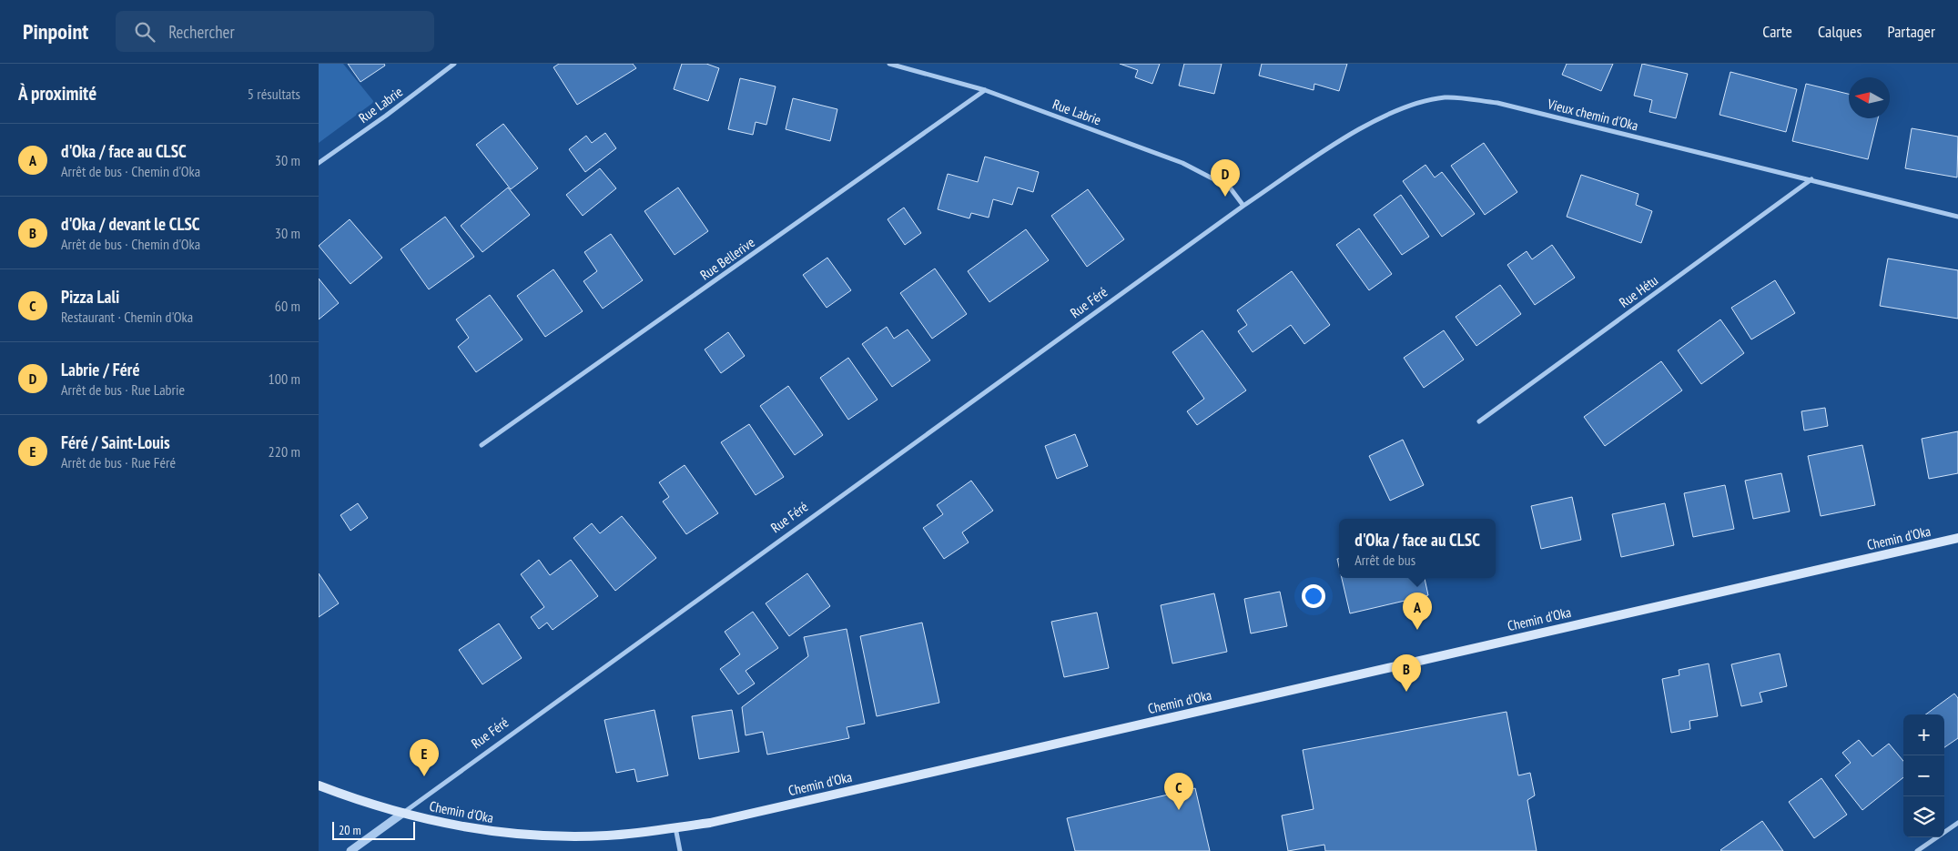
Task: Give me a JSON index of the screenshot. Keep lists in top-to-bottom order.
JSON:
{
  "streets": {
    "main road": ["Chemin d'Oka"],
    "street": [
      "Rue Labrie",
      "Vieux chemin d'Oka",
      "Rue Bellerive",
      "Rue Hétu",
      "Rue Féré"
    ]
  },
  "crossings": [
    ["Rue Labrie", "Vieux chemin d'Oka"],
    ["Rue Labrie", "Rue Bellerive"],
    ["Rue Labrie", "Rue Féré"],
    ["Vieux chemin d'Oka", "Rue Hétu"],
    ["Vieux chemin d'Oka", "Rue Féré"],
    ["Rue Féré", "Chemin d'Oka"]
  ],
  "scale_bar": "20 m",
  "north": "left",
  "page": {
    "header": "Pinpoint",
    "search": "Rechercher",
    "nav": ["Carte", "Calques", "Partager"],
    "heading": ["À proximité", "5 résultats"],
    "list": [
      {
        "mark": "A",
        "name": "d'Oka / face au CLSC",
        "note": "Arrêt de bus · Chemin d'Oka",
        "value": "30 m"
      },
      {
        "mark": "B",
        "name": "d'Oka / devant le CLSC",
        "note": "Arrêt de bus · Chemin d'Oka",
        "value": "30 m"
      },
      {
        "mark": "C",
        "name": "Pizza Lali",
        "note": "Restaurant · Chemin d'Oka",
        "value": "60 m"
      },
      {
        "mark": "D",
        "name": "Labrie / Féré",
        "note": "Arrêt de bus · Rue Labrie",
        "value": "100 m"
      },
      {
        "mark": "E",
        "name": "Féré / Saint-Louis",
        "note": "Arrêt de bus · Rue Féré",
        "value": "220 m"
      }
    ],
    "pins": [
      "D",
      "A",
      "B",
      "E",
      "C"
    ],
    "popup": ["d'Oka / face au CLSC", "Arrêt de bus"],
    "map_buttons": ["+", "−"],
    "scale": "20 m"
  }
}
